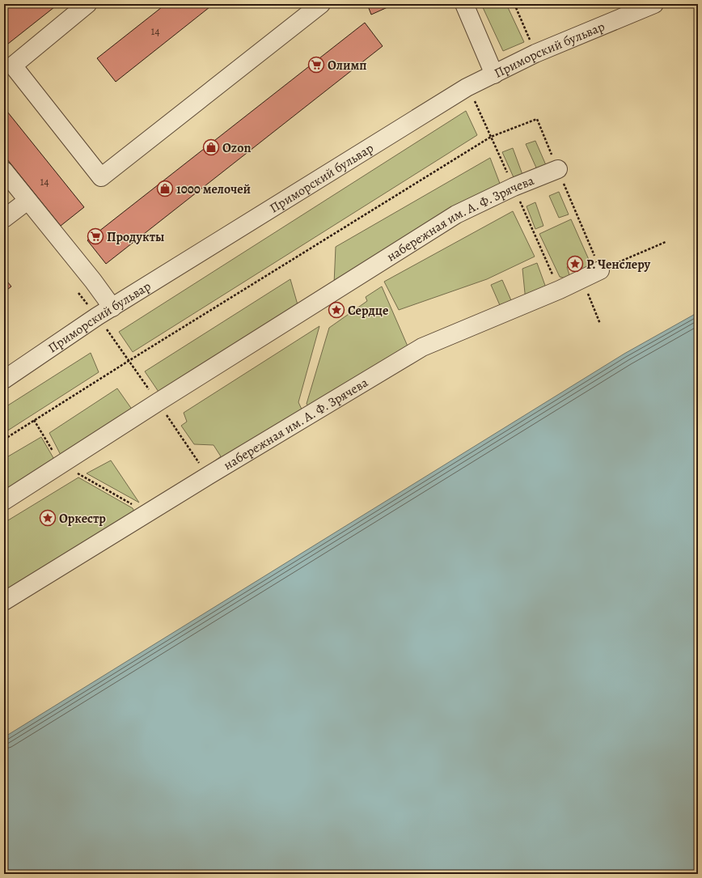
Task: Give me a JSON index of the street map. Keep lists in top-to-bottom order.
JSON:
{
  "streets": {
    "street": ["Приморский бульвар", "набережная им. А. Ф. Зрячева"]
  },
  "places": {
    "supermarket": ["Олимп", "Продукты"],
    "shop": ["Ozon", "1000 мелочей"],
    "place": ["Р. Ченслеру", "Сердце", "Оркестр"]
  },
  "house_numbers": ["14", "14"]
}
